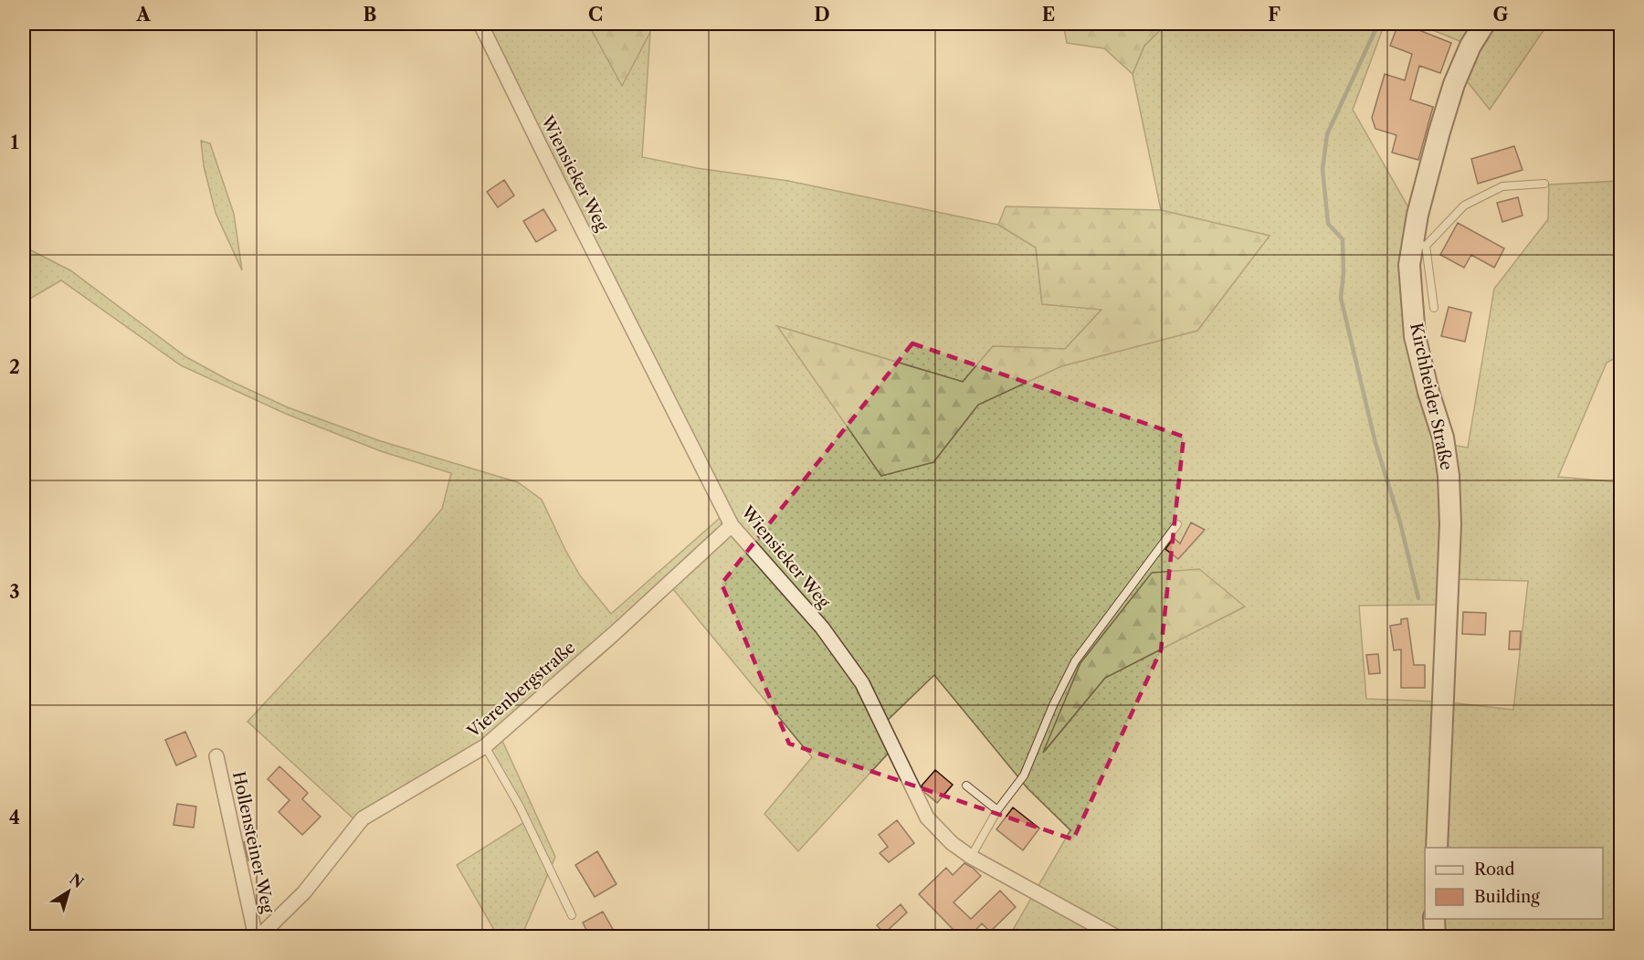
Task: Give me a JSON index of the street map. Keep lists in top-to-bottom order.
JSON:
{
  "streets": {
    "main road": ["Kirchheider Straße"],
    "street": ["Wiensieker Weg", "Vierenbergstraße", "Hollensteiner Weg"]
  },
  "crossings": [
    ["Wiensieker Weg", "Vierenbergstraße"],
    ["Vierenbergstraße", "Hollensteiner Weg"]
  ],
  "legend": ["Road", "Building"],
  "north": "top right",
  "grid": {
    "columns": [
      "A",
      "B",
      "C",
      "D",
      "E",
      "F",
      "G"
    ],
    "rows": [
      "1",
      "2",
      "3",
      "4"
    ]
  }
}
